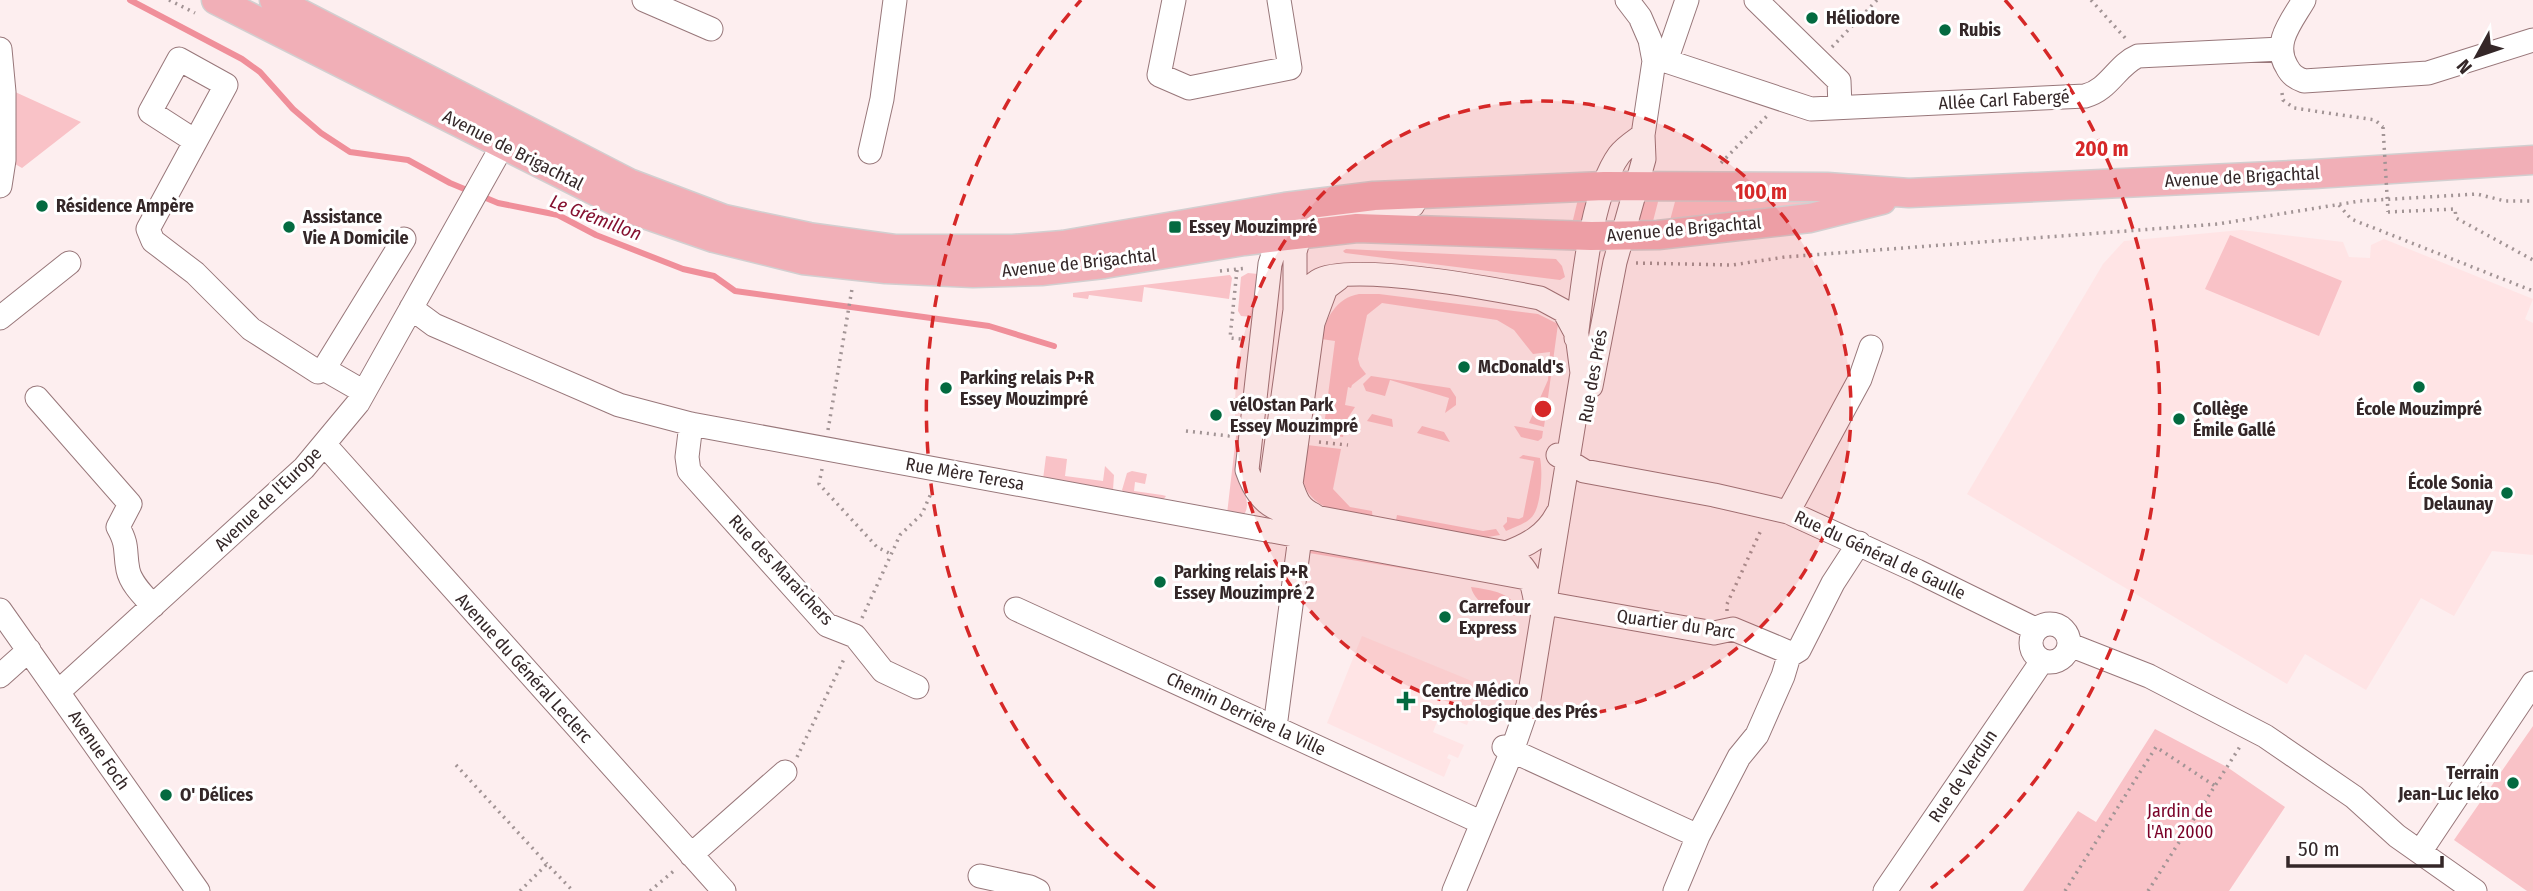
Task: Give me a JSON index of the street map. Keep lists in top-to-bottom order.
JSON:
{
  "streets": {
    "main road": ["Avenue de Brigachtal"],
    "street": [
      "Allée Carl Fabergé",
      "Rue des Prés",
      "Rue Mère Teresa",
      "Avenue de l'Europe",
      "Rue du Général de Gaulle",
      "Rue des Maraîchers",
      "Quartier du Parc",
      "Avenue du Général Leclerc",
      "Chemin Derrière la Ville",
      "Avenue Foch",
      "Rue de Verdun"
    ]
  },
  "crossings": [
    ["Allée Carl Fabergé", "Rue des Prés"],
    ["Avenue de Brigachtal", "Rue des Prés"],
    ["Avenue de Brigachtal", "Avenue de l'Europe"],
    ["Rue des Prés", "Rue Mère Teresa"],
    ["Rue des Prés", "Rue du Général de Gaulle"],
    ["Rue des Prés", "Quartier du Parc"],
    ["Rue des Prés", "Chemin Derrière la Ville"],
    ["Rue Mère Teresa", "Avenue de l'Europe"],
    ["Rue Mère Teresa", "Rue des Maraîchers"],
    ["Avenue de l'Europe", "Avenue du Général Leclerc"],
    ["Avenue de l'Europe", "Avenue Foch"],
    ["Rue du Général de Gaulle", "Rue de Verdun"]
  ],
  "water": ["Le Grémillon"],
  "parks": ["Jardin de l'An 2000"],
  "places": {
    "other": [
      "Héliodore",
      "Rubis",
      "Résidence Ampère",
      "Assistance Vie A Domicile",
      "McDonald's",
      "École Mouzimpré",
      "Parking relais P+R Essey Mouzimpré",
      "vélOstan Park Essey Mouzimpré",
      "Collège Émile Gallé",
      "École Sonia Delaunay",
      "Parking relais P+R Essey Mouzimpré 2",
      "Carrefour Express",
      "Terrain Jean-Luc Ieko",
      "O' Délices"
    ],
    "transit": ["Essey Mouzimpré"],
    "health": ["Centre Médico Psychologique des Prés"]
  },
  "scale_bar": "50 m",
  "north": "bottom left",
  "rings": ["200 m", "100 m"]
}
